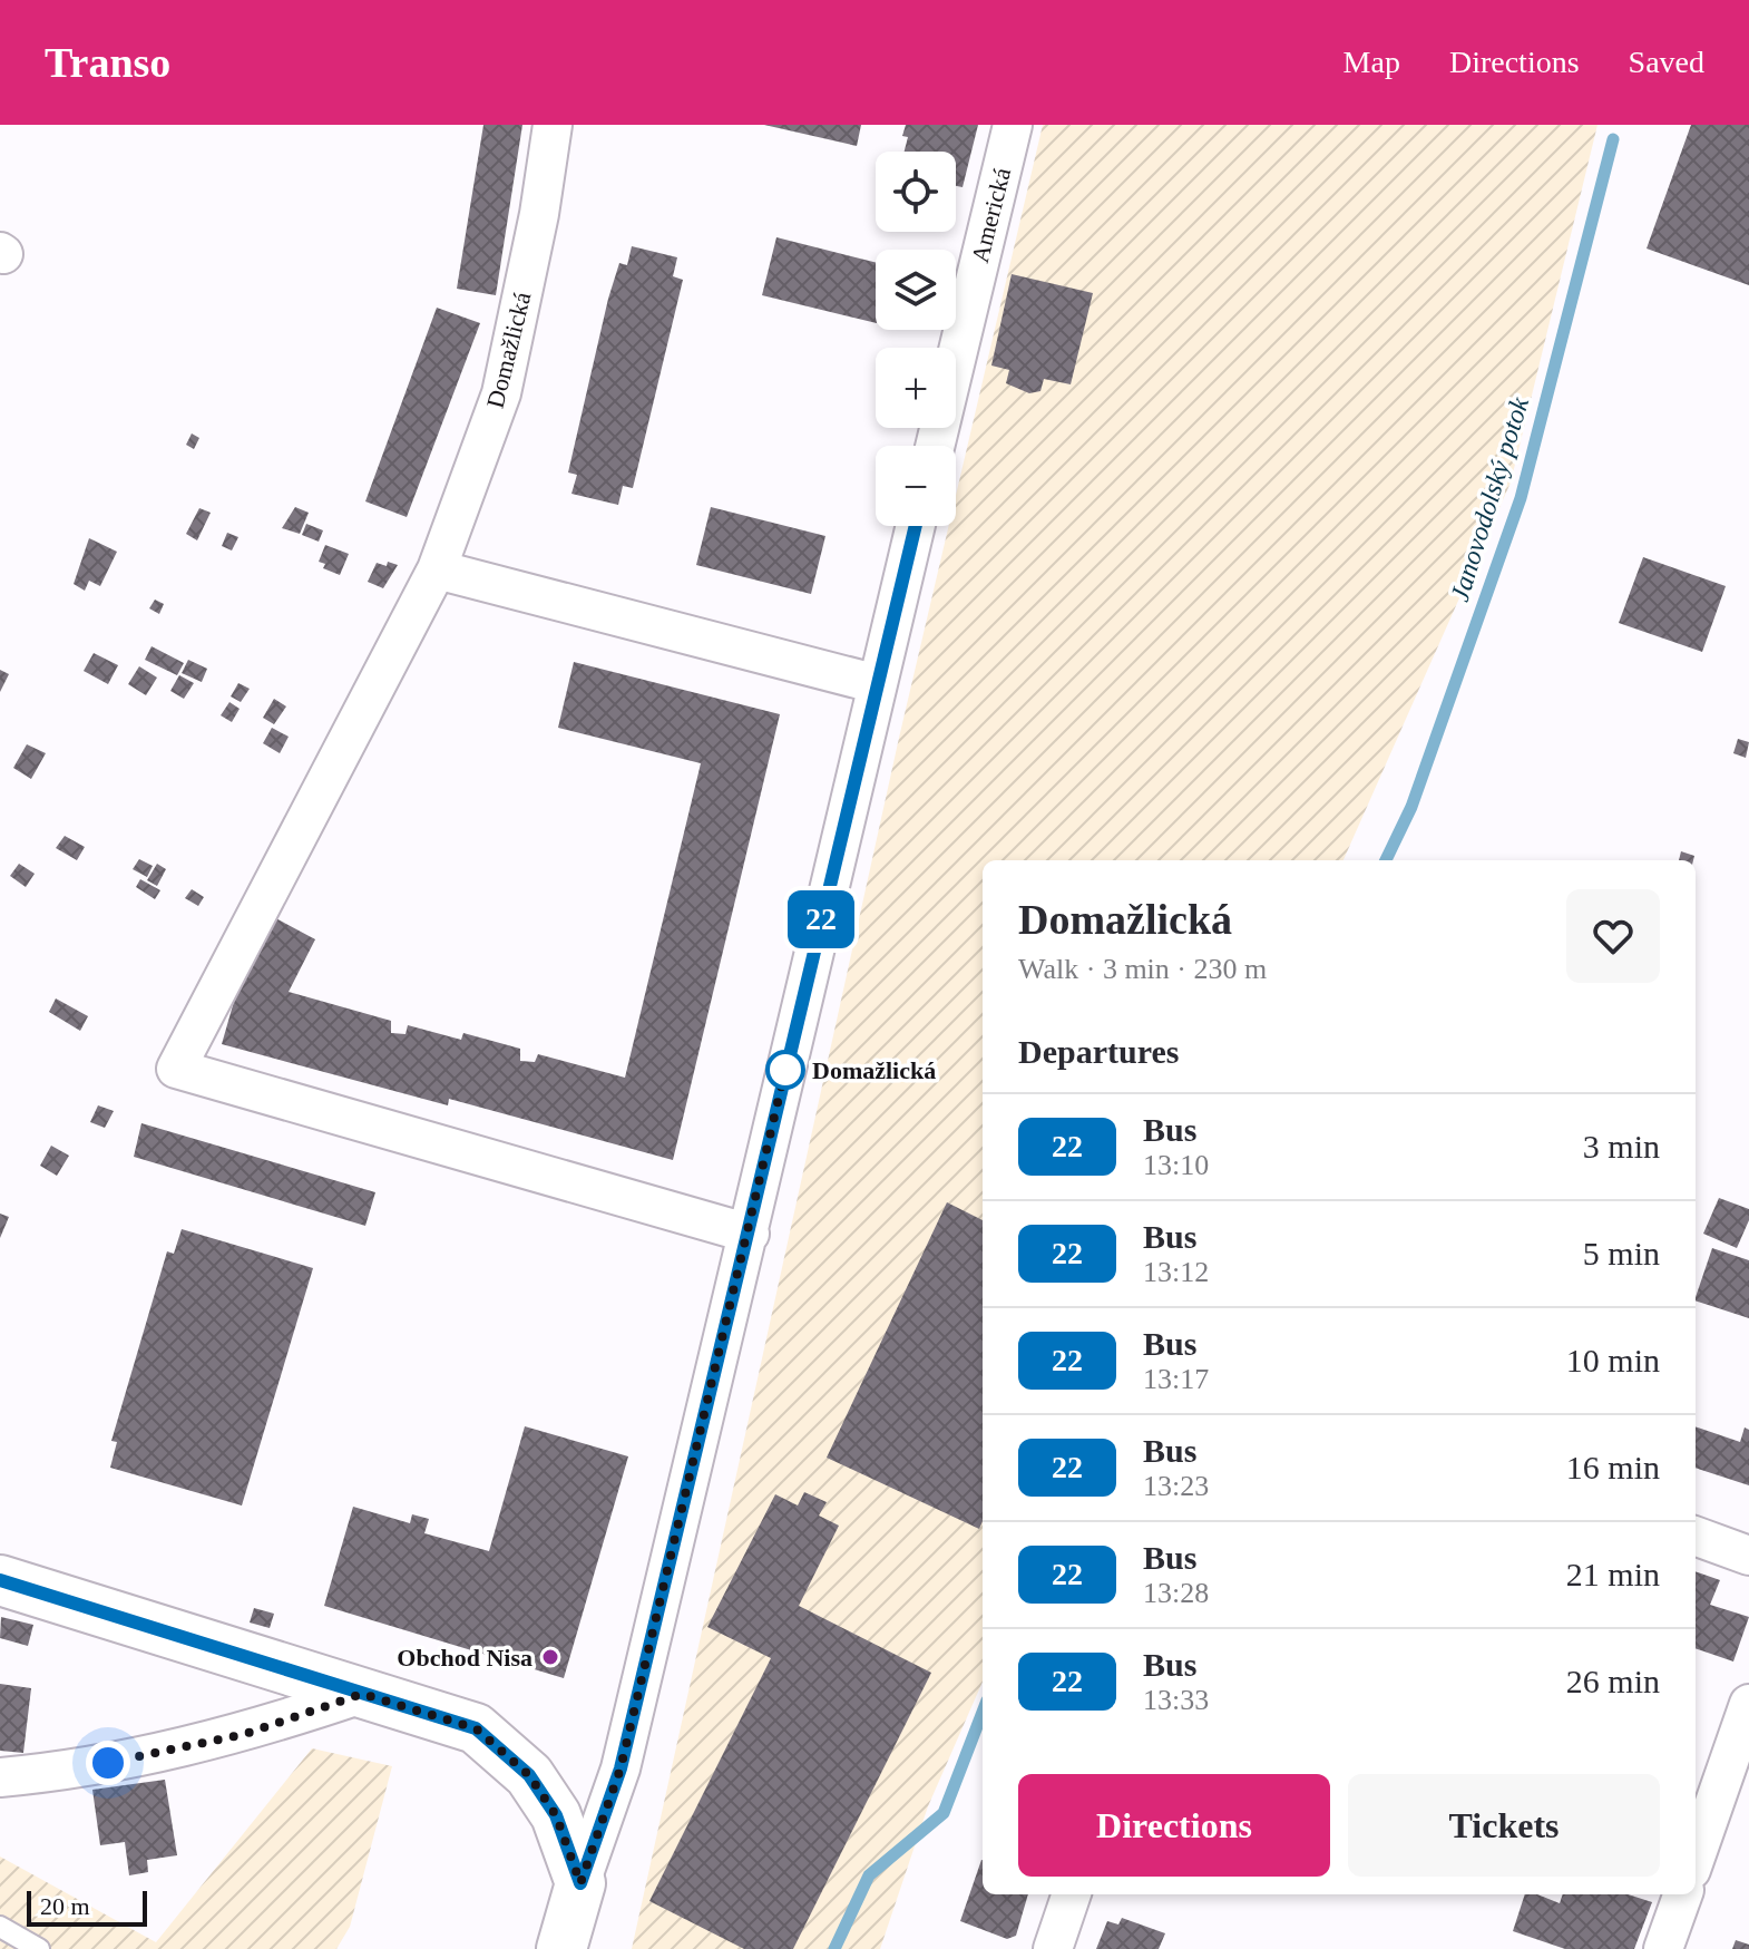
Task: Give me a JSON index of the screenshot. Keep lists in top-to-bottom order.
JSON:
{
  "streets": {
    "street": ["Americká", "Domažlická"]
  },
  "water": ["Janovodolský potok"],
  "places": ["Domažlická", "Obchod Nisa"],
  "lines": ["bus line 22"],
  "scale_bar": "20 m",
  "page": {
    "header": "Transo",
    "nav": ["Map", "Directions", "Saved"],
    "on_map": "22",
    "map_buttons": ["+", "−"],
    "heading": [
      ["Domažlická", "Walk · 3 min · 230 m"],
      "Departures"
    ],
    "list": [
      {
        "mark": "22",
        "name": "Bus",
        "note": "13:10",
        "value": "3 min"
      },
      {
        "mark": "22",
        "name": "Bus",
        "note": "13:12",
        "value": "5 min"
      },
      {
        "mark": "22",
        "name": "Bus",
        "note": "13:17",
        "value": "10 min"
      },
      {
        "mark": "22",
        "name": "Bus",
        "note": "13:23",
        "value": "16 min"
      },
      {
        "mark": "22",
        "name": "Bus",
        "note": "13:28",
        "value": "21 min"
      },
      {
        "mark": "22",
        "name": "Bus",
        "note": "13:33",
        "value": "26 min"
      }
    ],
    "buttons": ["Directions", "Tickets"],
    "scale": "20 m"
  }
}
